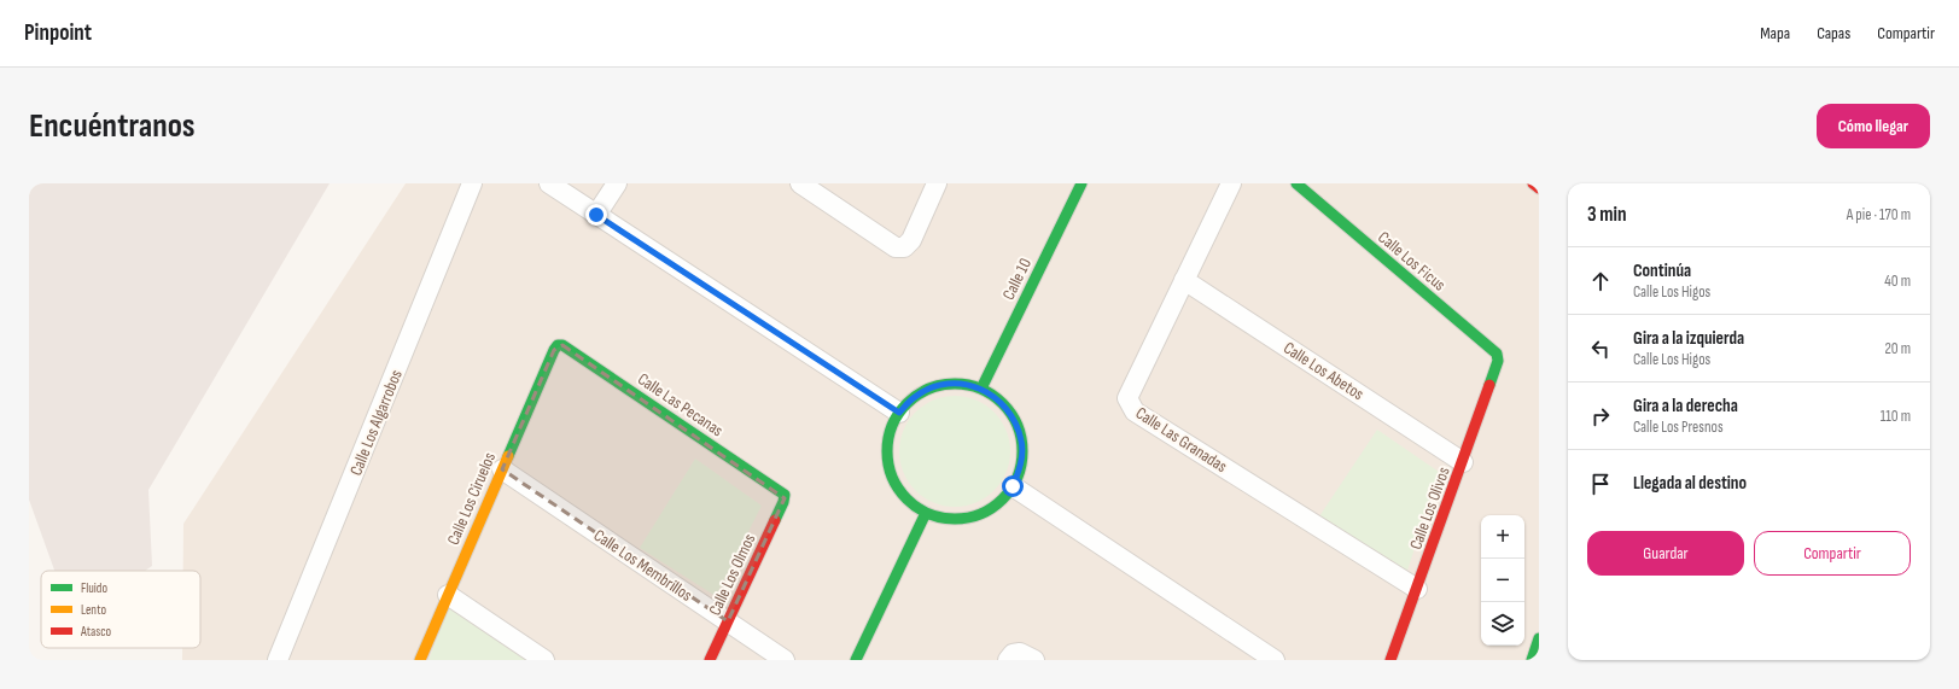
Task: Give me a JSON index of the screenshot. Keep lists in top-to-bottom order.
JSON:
{
  "streets": {
    "street": [
      "Calle Los Ficus",
      "Calle 10",
      "Calle Los Abetos",
      "Calle Las Pecanas",
      "Calle Los Algarrobos",
      "Calle Las Granadas",
      "Calle Los Ciruelos",
      "Calle Los Olivos",
      "Calle Los Membrillos",
      "Calle Los Olmos"
    ]
  },
  "crossings": [
    ["Calle Los Ficus", "Calle Los Olivos"],
    ["Calle Los Abetos", "Calle Las Granadas"],
    ["Calle Los Abetos", "Calle Los Olivos"],
    ["Calle Las Pecanas", "Calle Los Ciruelos"],
    ["Calle Las Pecanas", "Calle Los Olmos"],
    ["Calle Las Granadas", "Calle Los Olivos"],
    ["Calle Los Ciruelos", "Calle Los Membrillos"],
    ["Calle Los Membrillos", "Calle Los Olmos"]
  ],
  "legend": ["Fluido", "Lento", "Atasco"],
  "page": {
    "header": "Pinpoint",
    "nav": ["Mapa", "Capas", "Compartir"],
    "buttons": [
      "Cómo llegar",
      ["Guardar", "Compartir"]
    ],
    "title": "Encuéntranos",
    "heading": ["3 min", "A pie · 170 m"],
    "list": [
      ["Continúa", "Calle Los Higos", "40 m"],
      ["Gira a la izquierda", "Calle Los Higos", "20 m"],
      ["Gira a la derecha", "Calle Los Presnos", "110 m"],
      "Llegada al destino"
    ],
    "map_buttons": ["+", "−"]
  }
}
